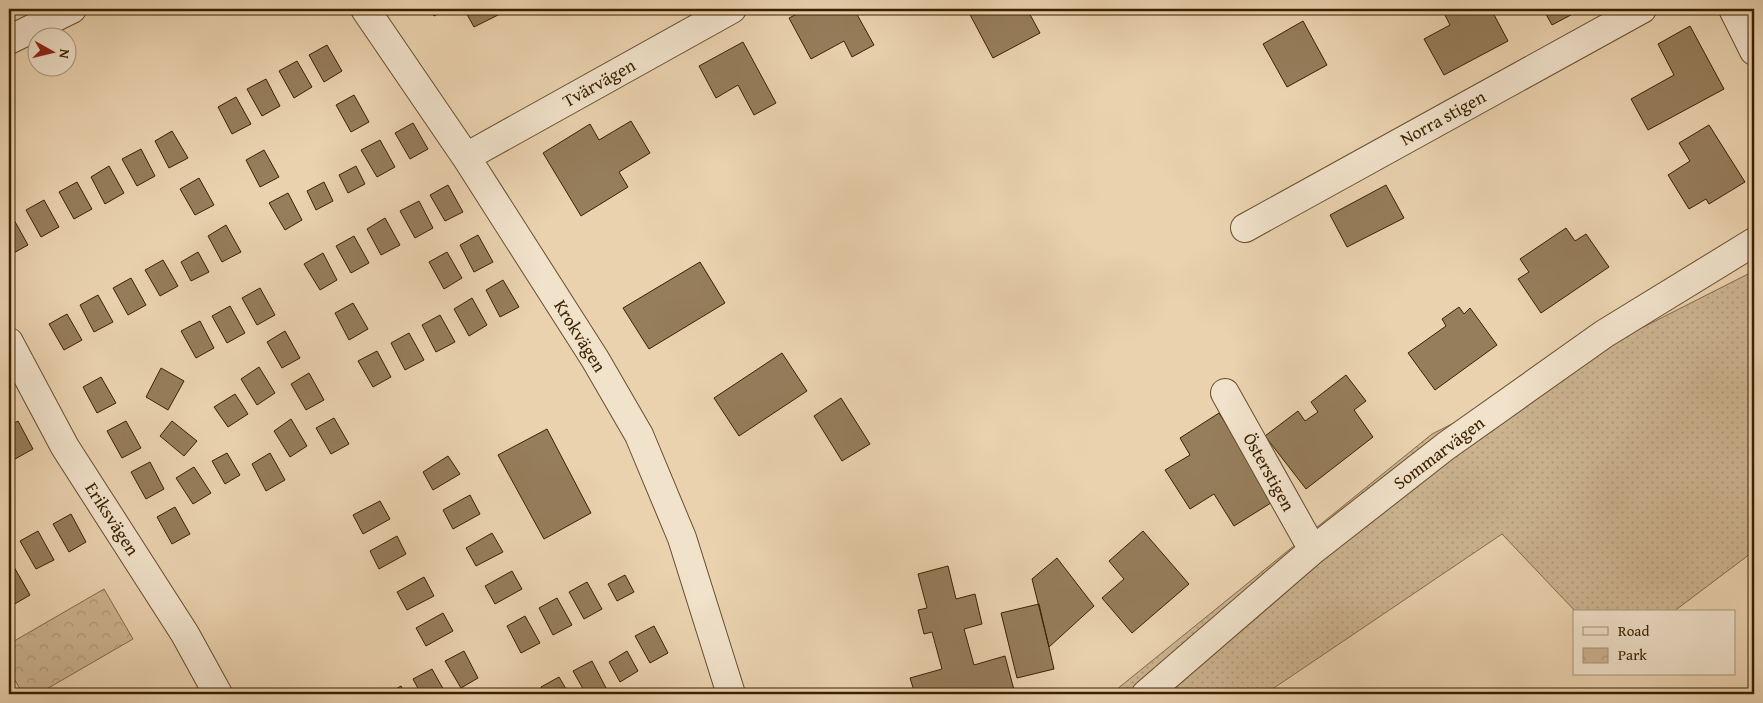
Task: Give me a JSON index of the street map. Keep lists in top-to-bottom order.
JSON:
{
  "streets": {
    "street": [
      "Tvärvägen",
      "Norra stigen",
      "Krokvägen",
      "Sommarvägen",
      "Österstigen",
      "Eriksvägen"
    ]
  },
  "crossings": [
    ["Tvärvägen", "Krokvägen"],
    ["Sommarvägen", "Österstigen"]
  ],
  "legend": ["Road", "Park"],
  "north": "right"
}
